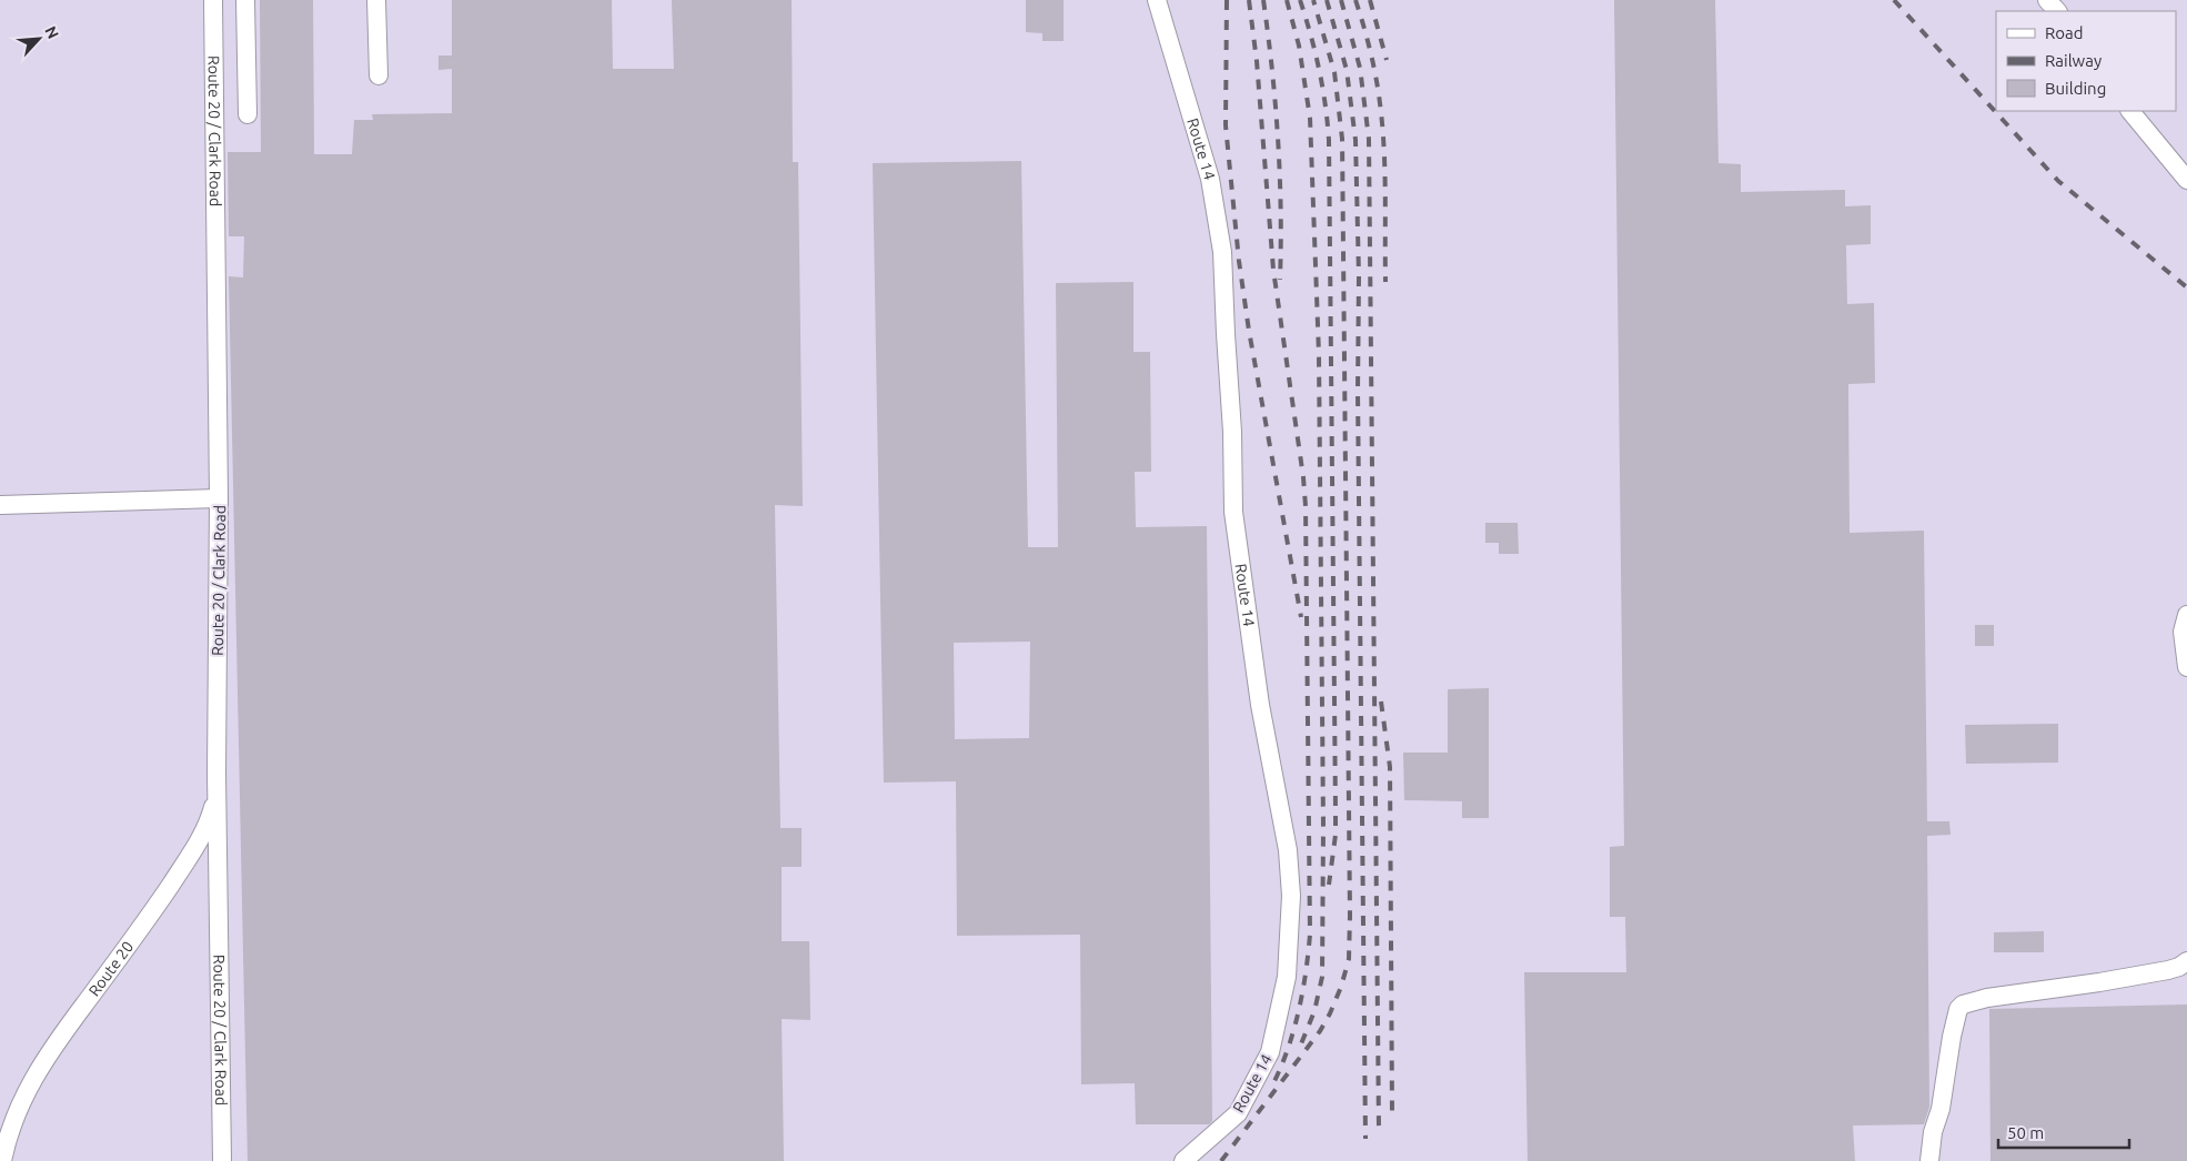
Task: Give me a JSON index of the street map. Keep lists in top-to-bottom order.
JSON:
{
  "streets": {
    "street": ["Route 20 / Clark Road", "Route 14", "Route 20"]
  },
  "crossings": [
    ["Route 20 / Clark Road", "Route 20"]
  ],
  "legend": ["Road", "Railway", "Building"],
  "scale_bar": "50 m",
  "north": "top right"
}
